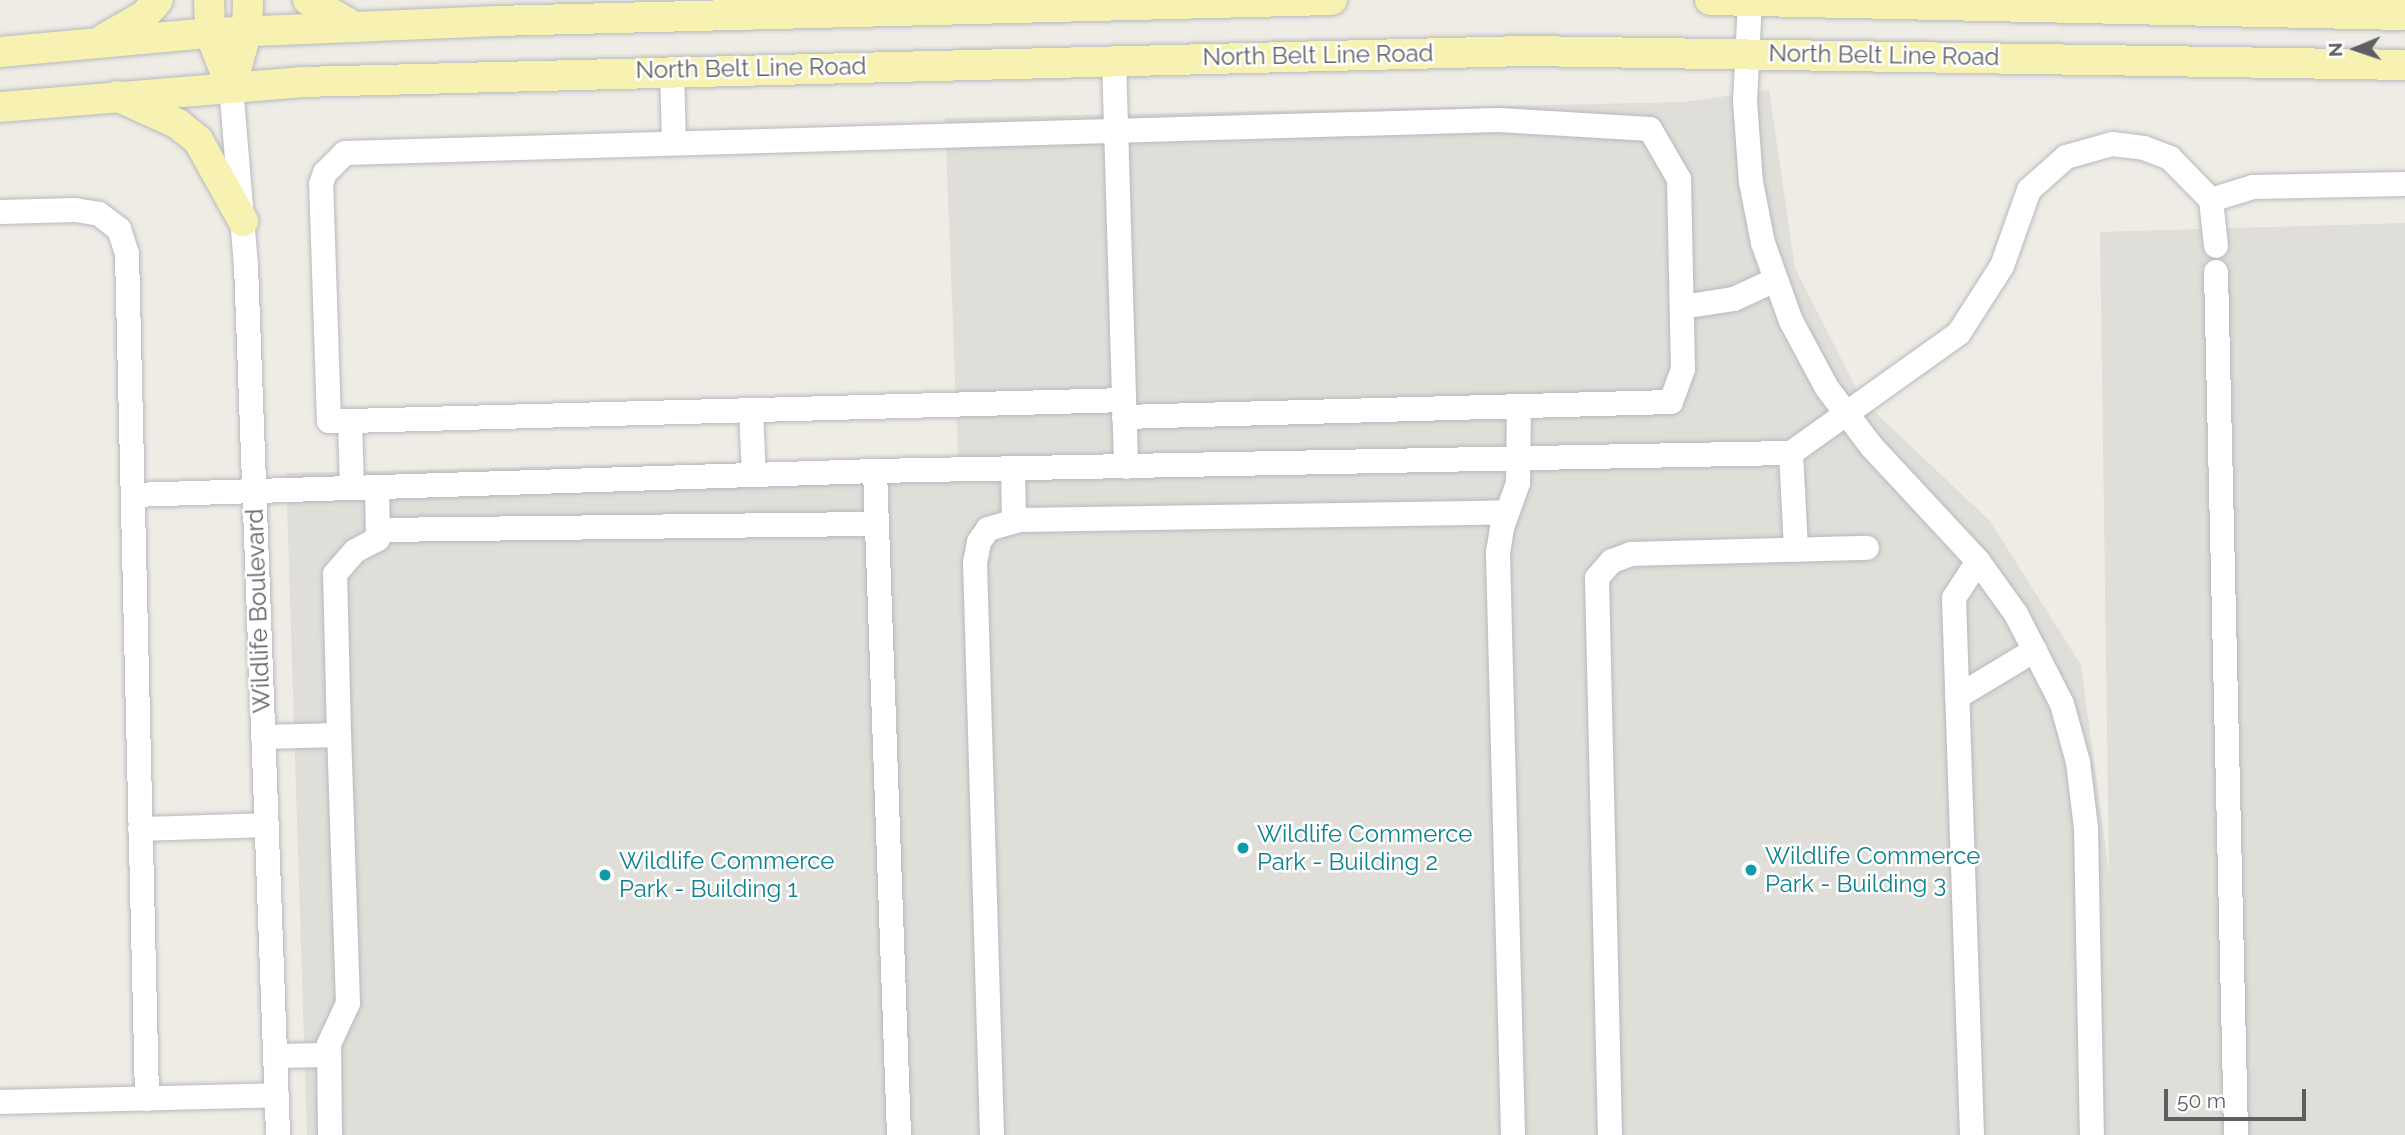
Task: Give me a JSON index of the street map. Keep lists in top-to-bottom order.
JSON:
{
  "streets": {
    "main road": ["North Belt Line Road"],
    "street": ["Wildlife Boulevard"]
  },
  "crossings": [
    ["North Belt Line Road", "Wildlife Boulevard"]
  ],
  "places": ["Wildlife Commerce Park - Building 2", "Wildlife Commerce Park - Building 3", "Wildlife Commerce Park - Building 1"],
  "scale_bar": "50 m",
  "north": "left"
}
